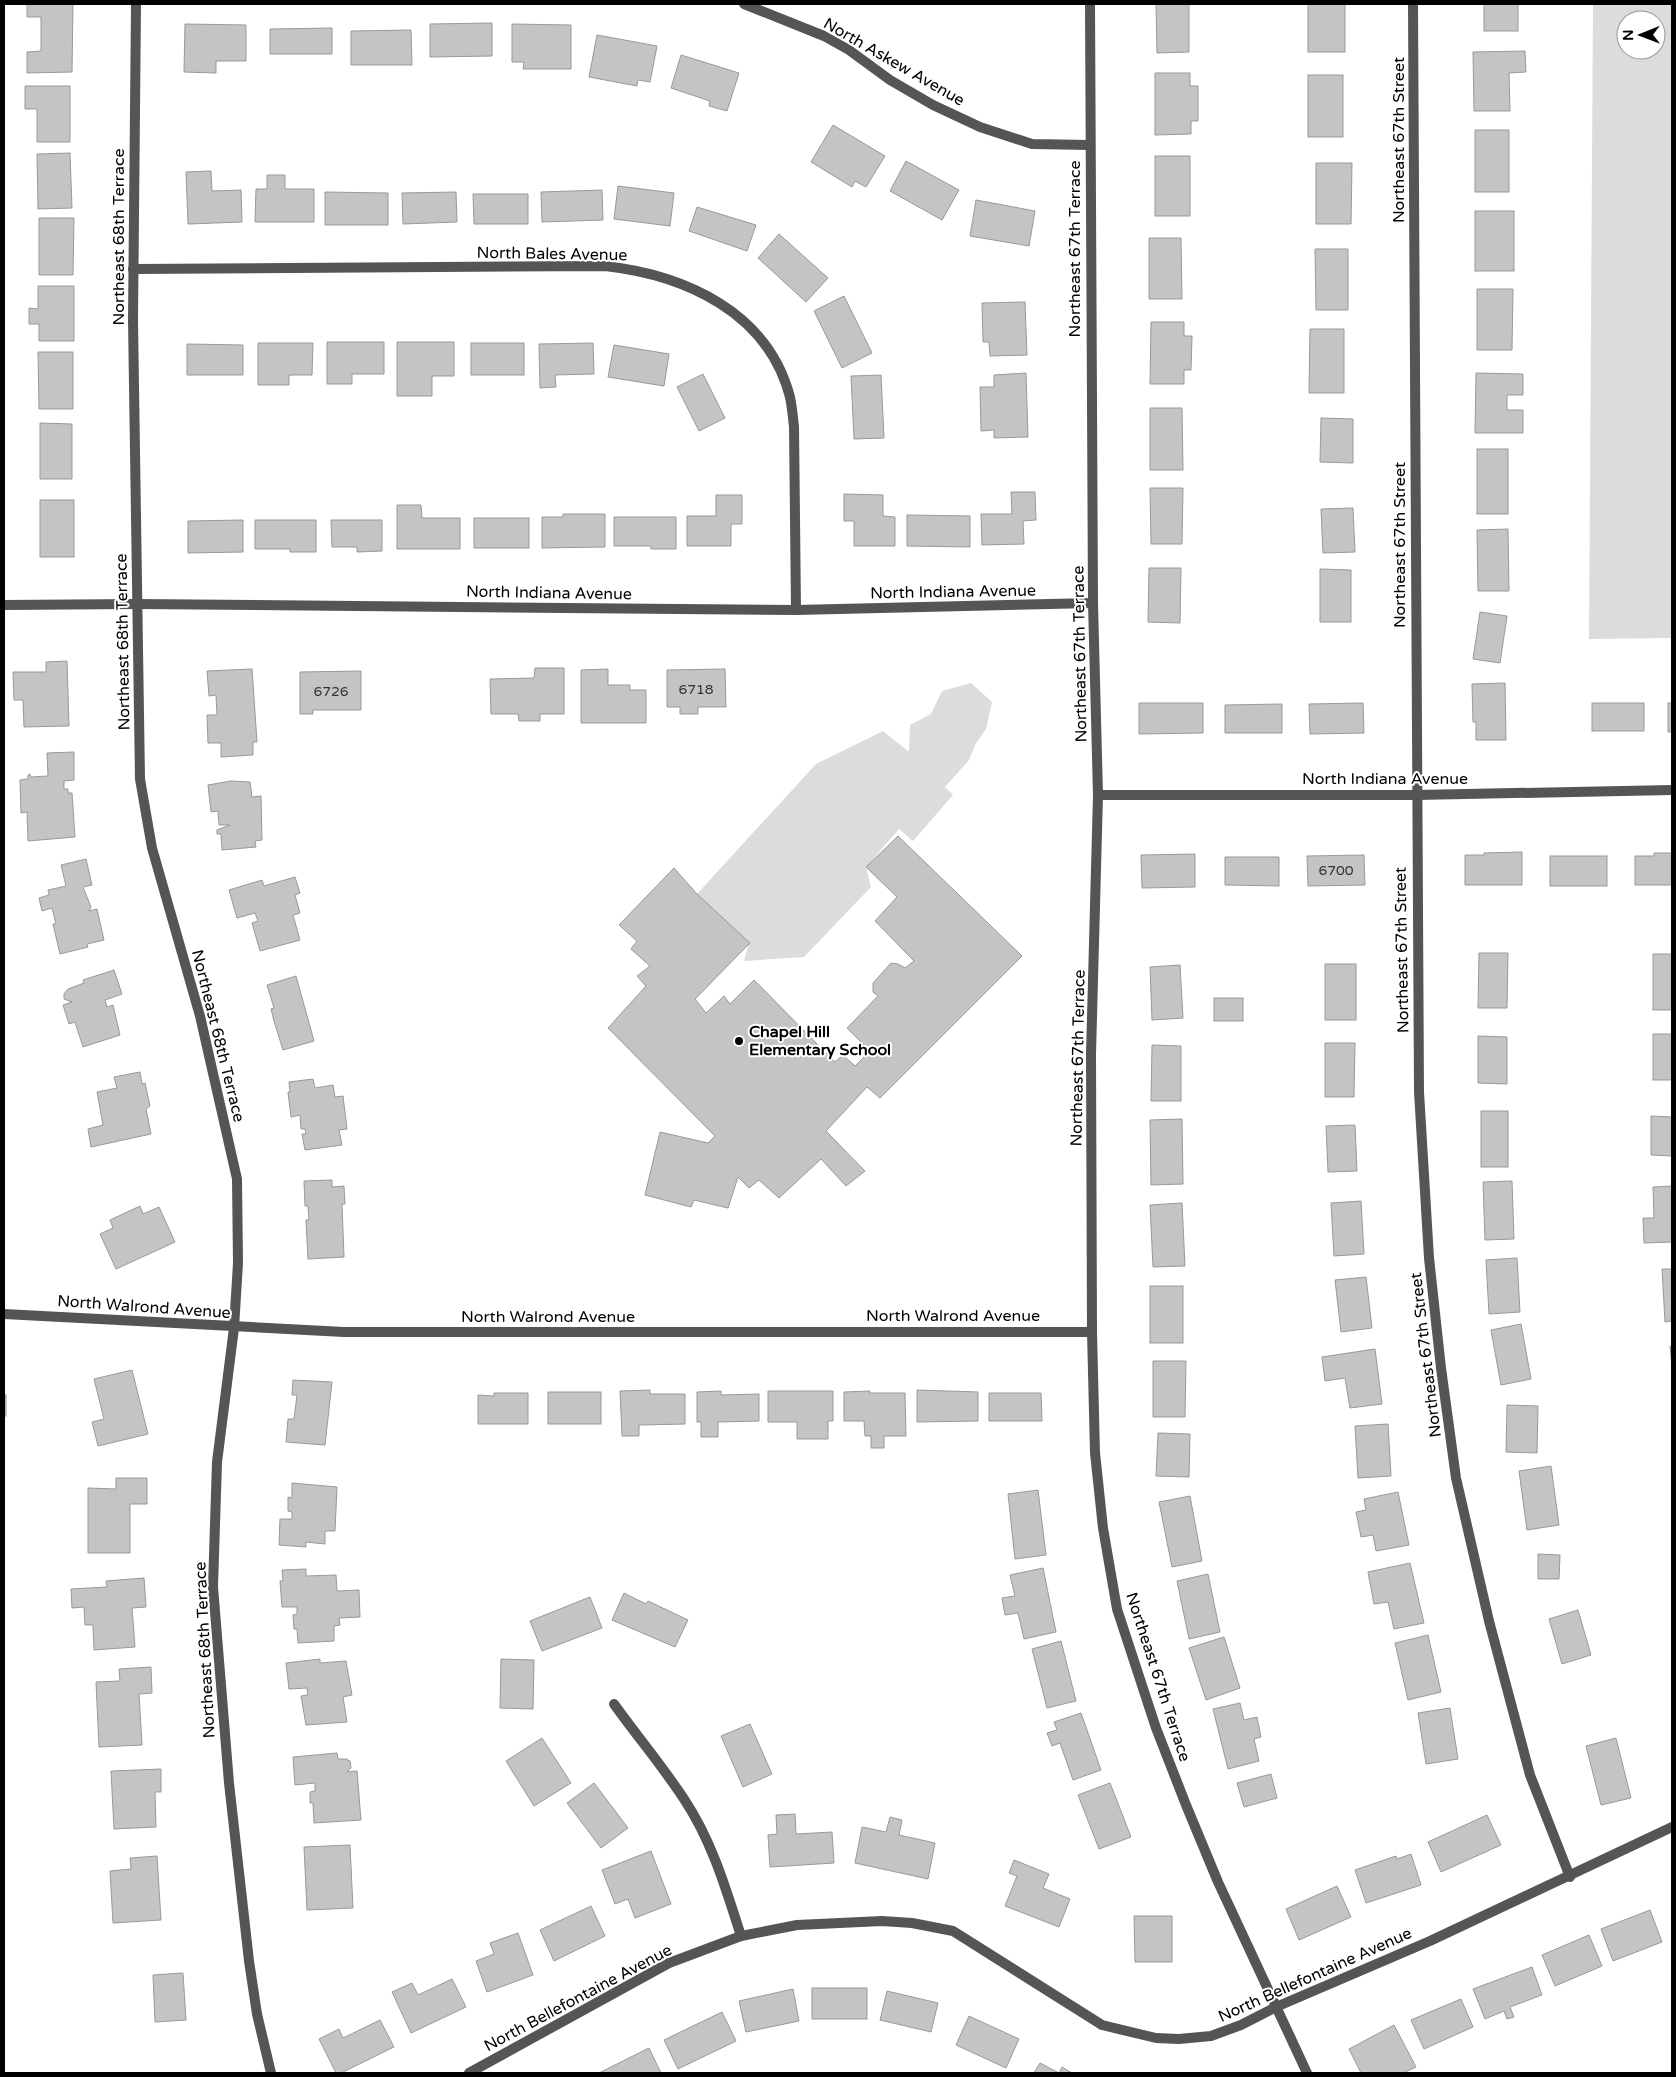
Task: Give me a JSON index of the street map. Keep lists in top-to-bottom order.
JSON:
{
  "streets": {
    "street": [
      "North Askew Avenue",
      "Northeast 67th Street",
      "Northeast 68th Terrace",
      "Northeast 67th Terrace",
      "North Bales Avenue",
      "North Indiana Avenue",
      "North Walrond Avenue",
      "North Bellefontaine Avenue"
    ]
  },
  "crossings": [
    ["North Askew Avenue", "Northeast 67th Terrace"],
    ["Northeast 67th Street", "North Indiana Avenue"],
    ["Northeast 67th Street", "North Bellefontaine Avenue"],
    ["Northeast 68th Terrace", "North Bales Avenue"],
    ["Northeast 68th Terrace", "North Indiana Avenue"],
    ["Northeast 68th Terrace", "North Walrond Avenue"],
    ["Northeast 67th Terrace", "North Indiana Avenue"],
    ["Northeast 67th Terrace", "North Walrond Avenue"],
    ["Northeast 67th Terrace", "North Bellefontaine Avenue"],
    ["North Bales Avenue", "North Indiana Avenue"]
  ],
  "places": ["Chapel Hill Elementary School"],
  "house_numbers": ["6718", "6726", "6700"],
  "north": "left"
}
